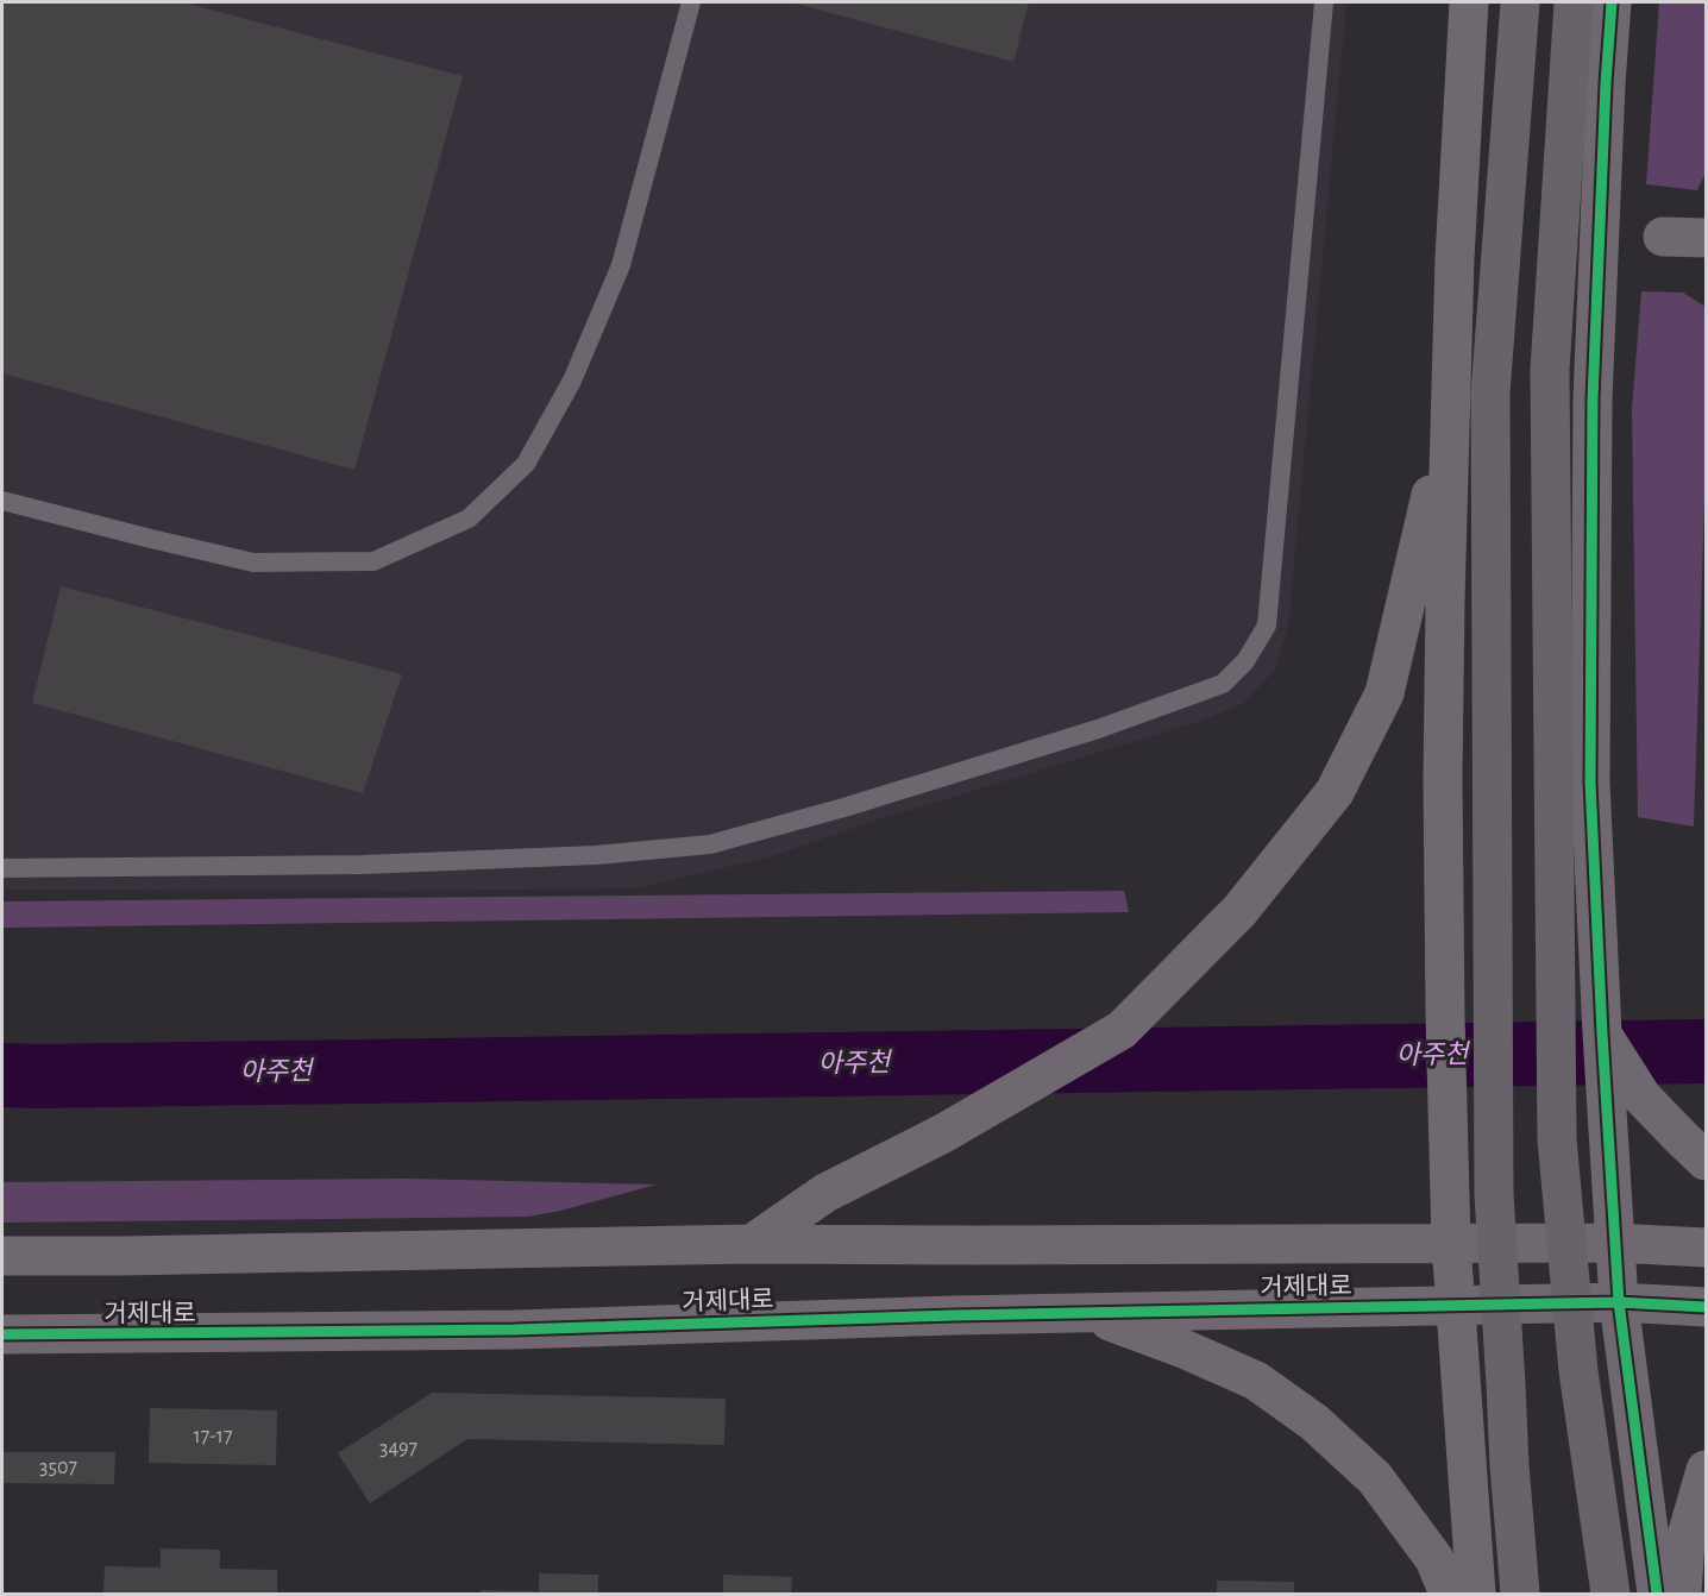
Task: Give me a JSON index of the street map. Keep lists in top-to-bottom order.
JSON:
{
  "streets": {
    "street": ["거제대로"]
  },
  "water": ["아주천"],
  "house_numbers": ["17-17", "3497", "3507"]
}
